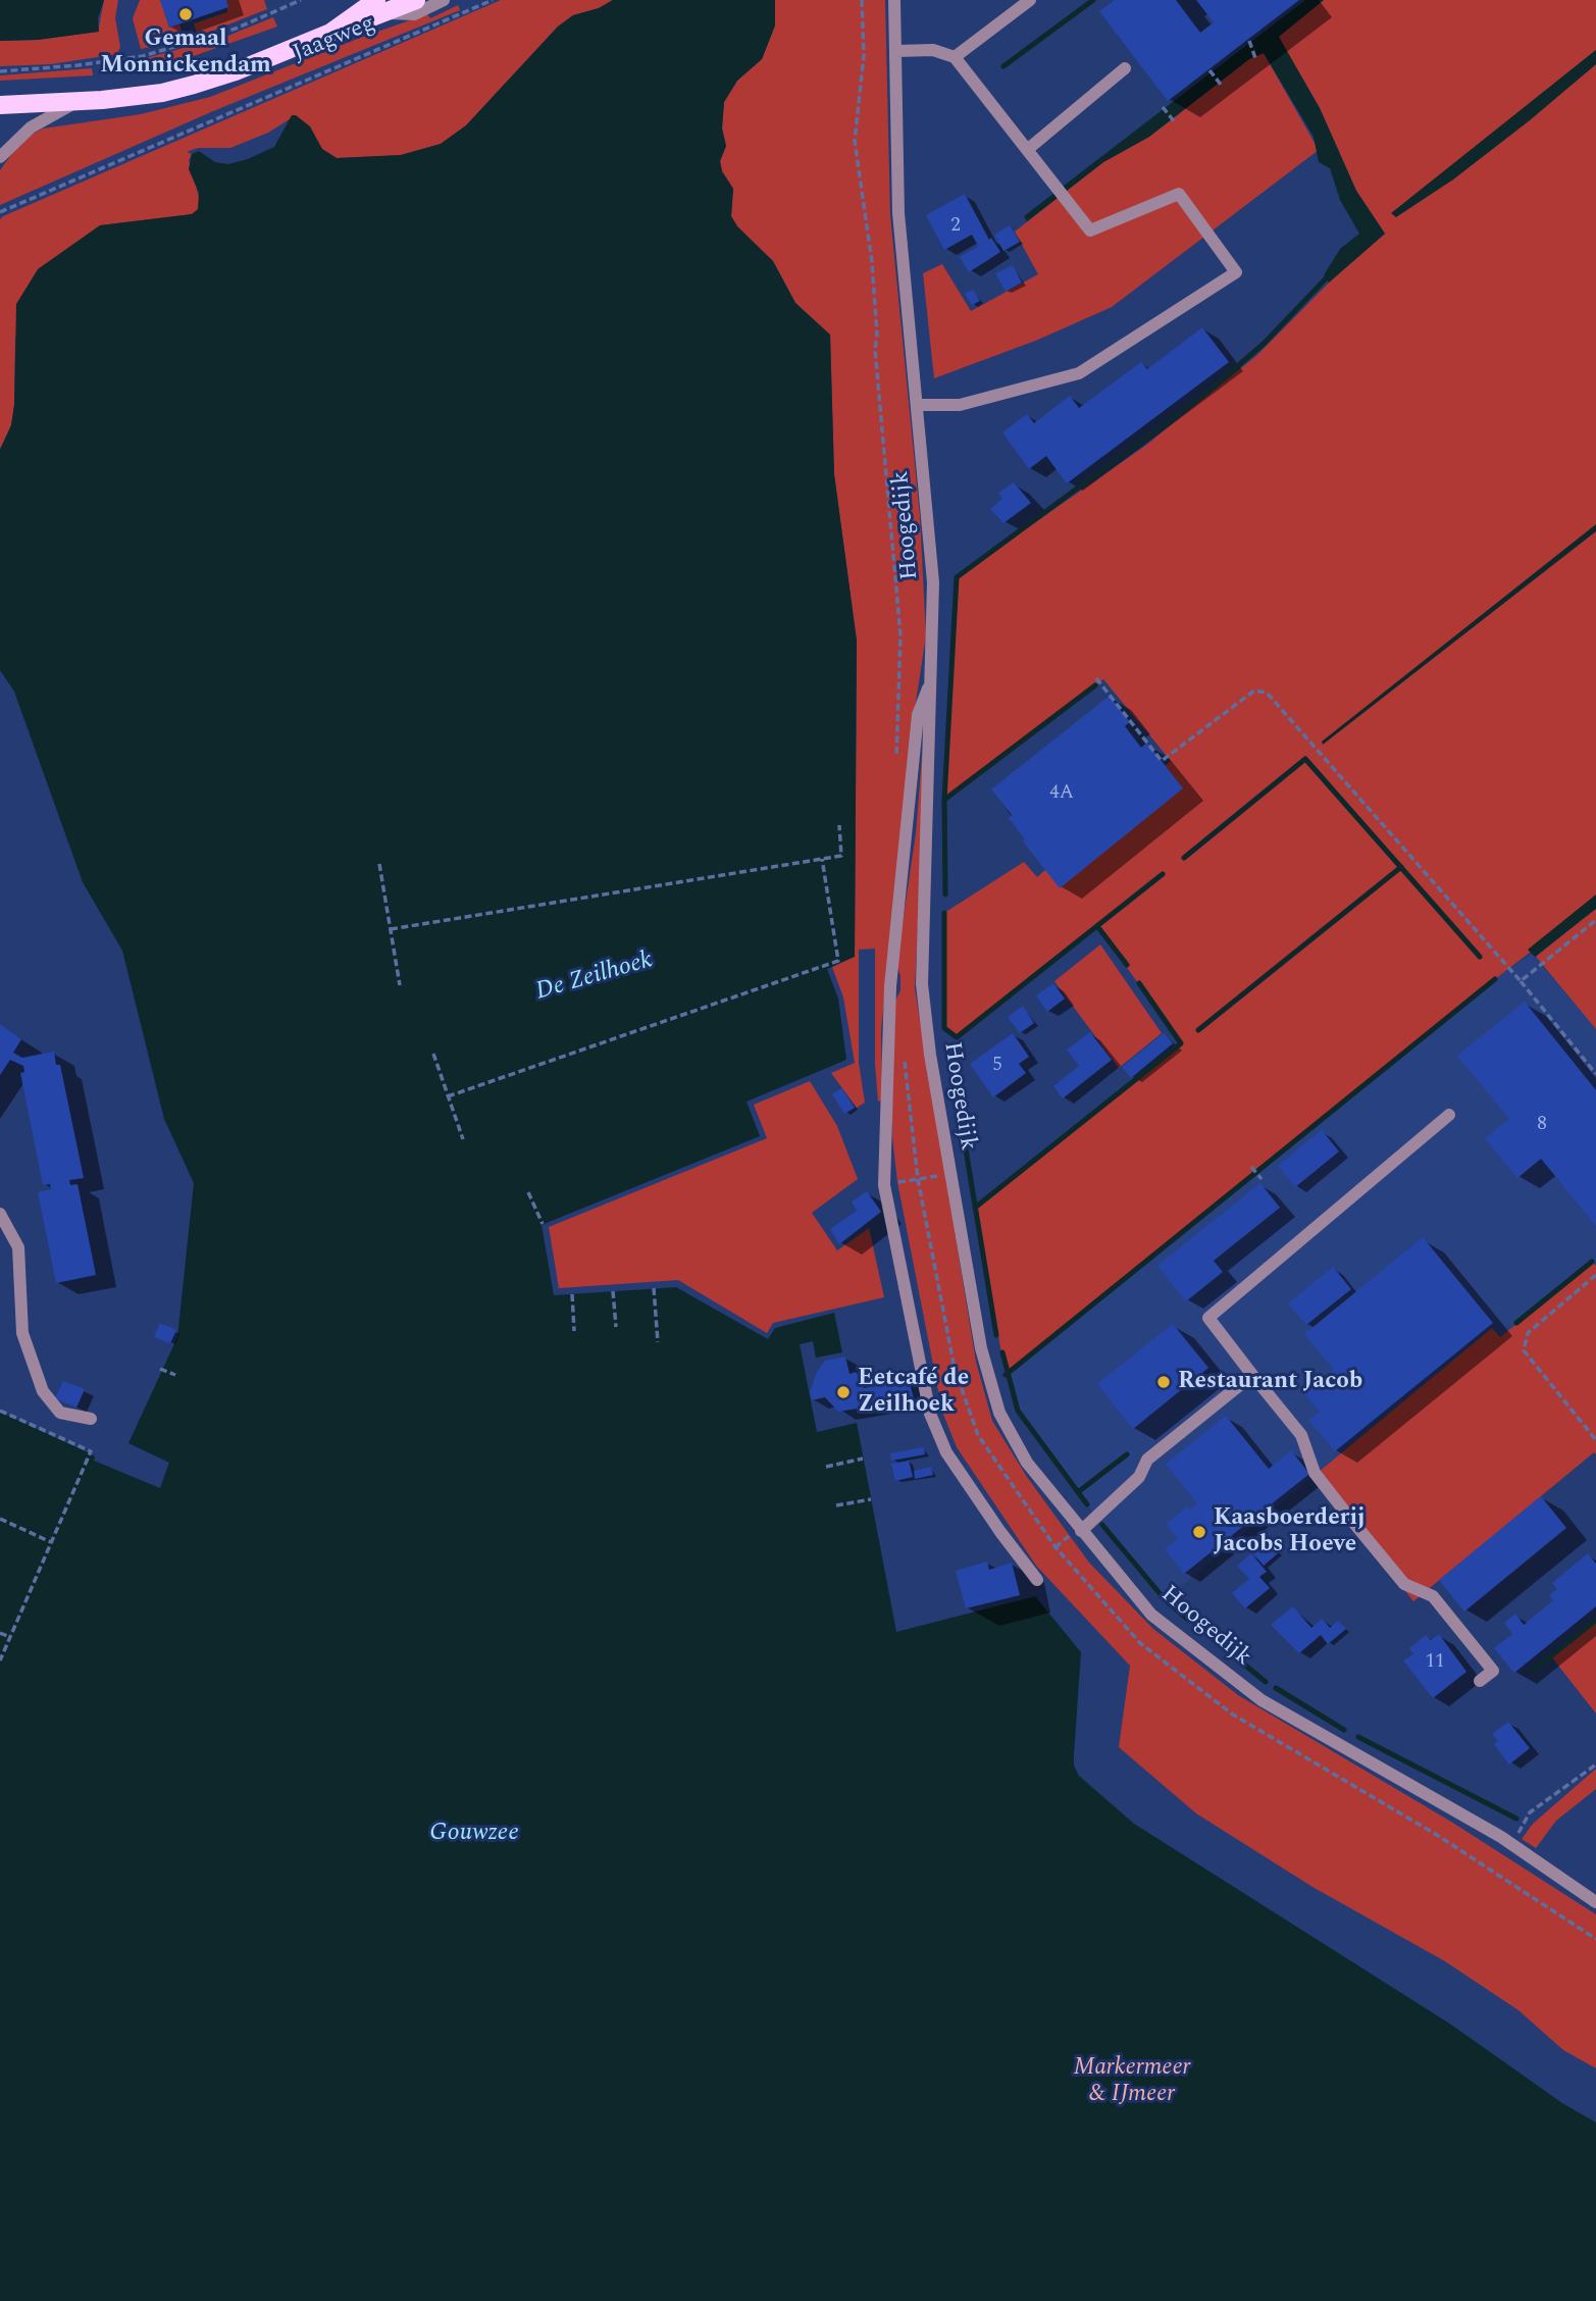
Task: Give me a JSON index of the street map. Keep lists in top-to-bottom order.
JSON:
{
  "streets": {
    "main road": ["Jaagweg"],
    "street": ["Hoogedijk"]
  },
  "water": ["De Zeilhoek", "Gouwzee"],
  "parks": ["Markermeer & IJmeer"],
  "places": [
    "Gemaal Monnickendam",
    "Restaurant Jacob",
    "Eetcafé de Zeilhoek",
    "Kaasboerderij Jacobs Hoeve"
  ],
  "house_numbers": [
    "2",
    "4A",
    "5",
    "8",
    "11"
  ]
}
